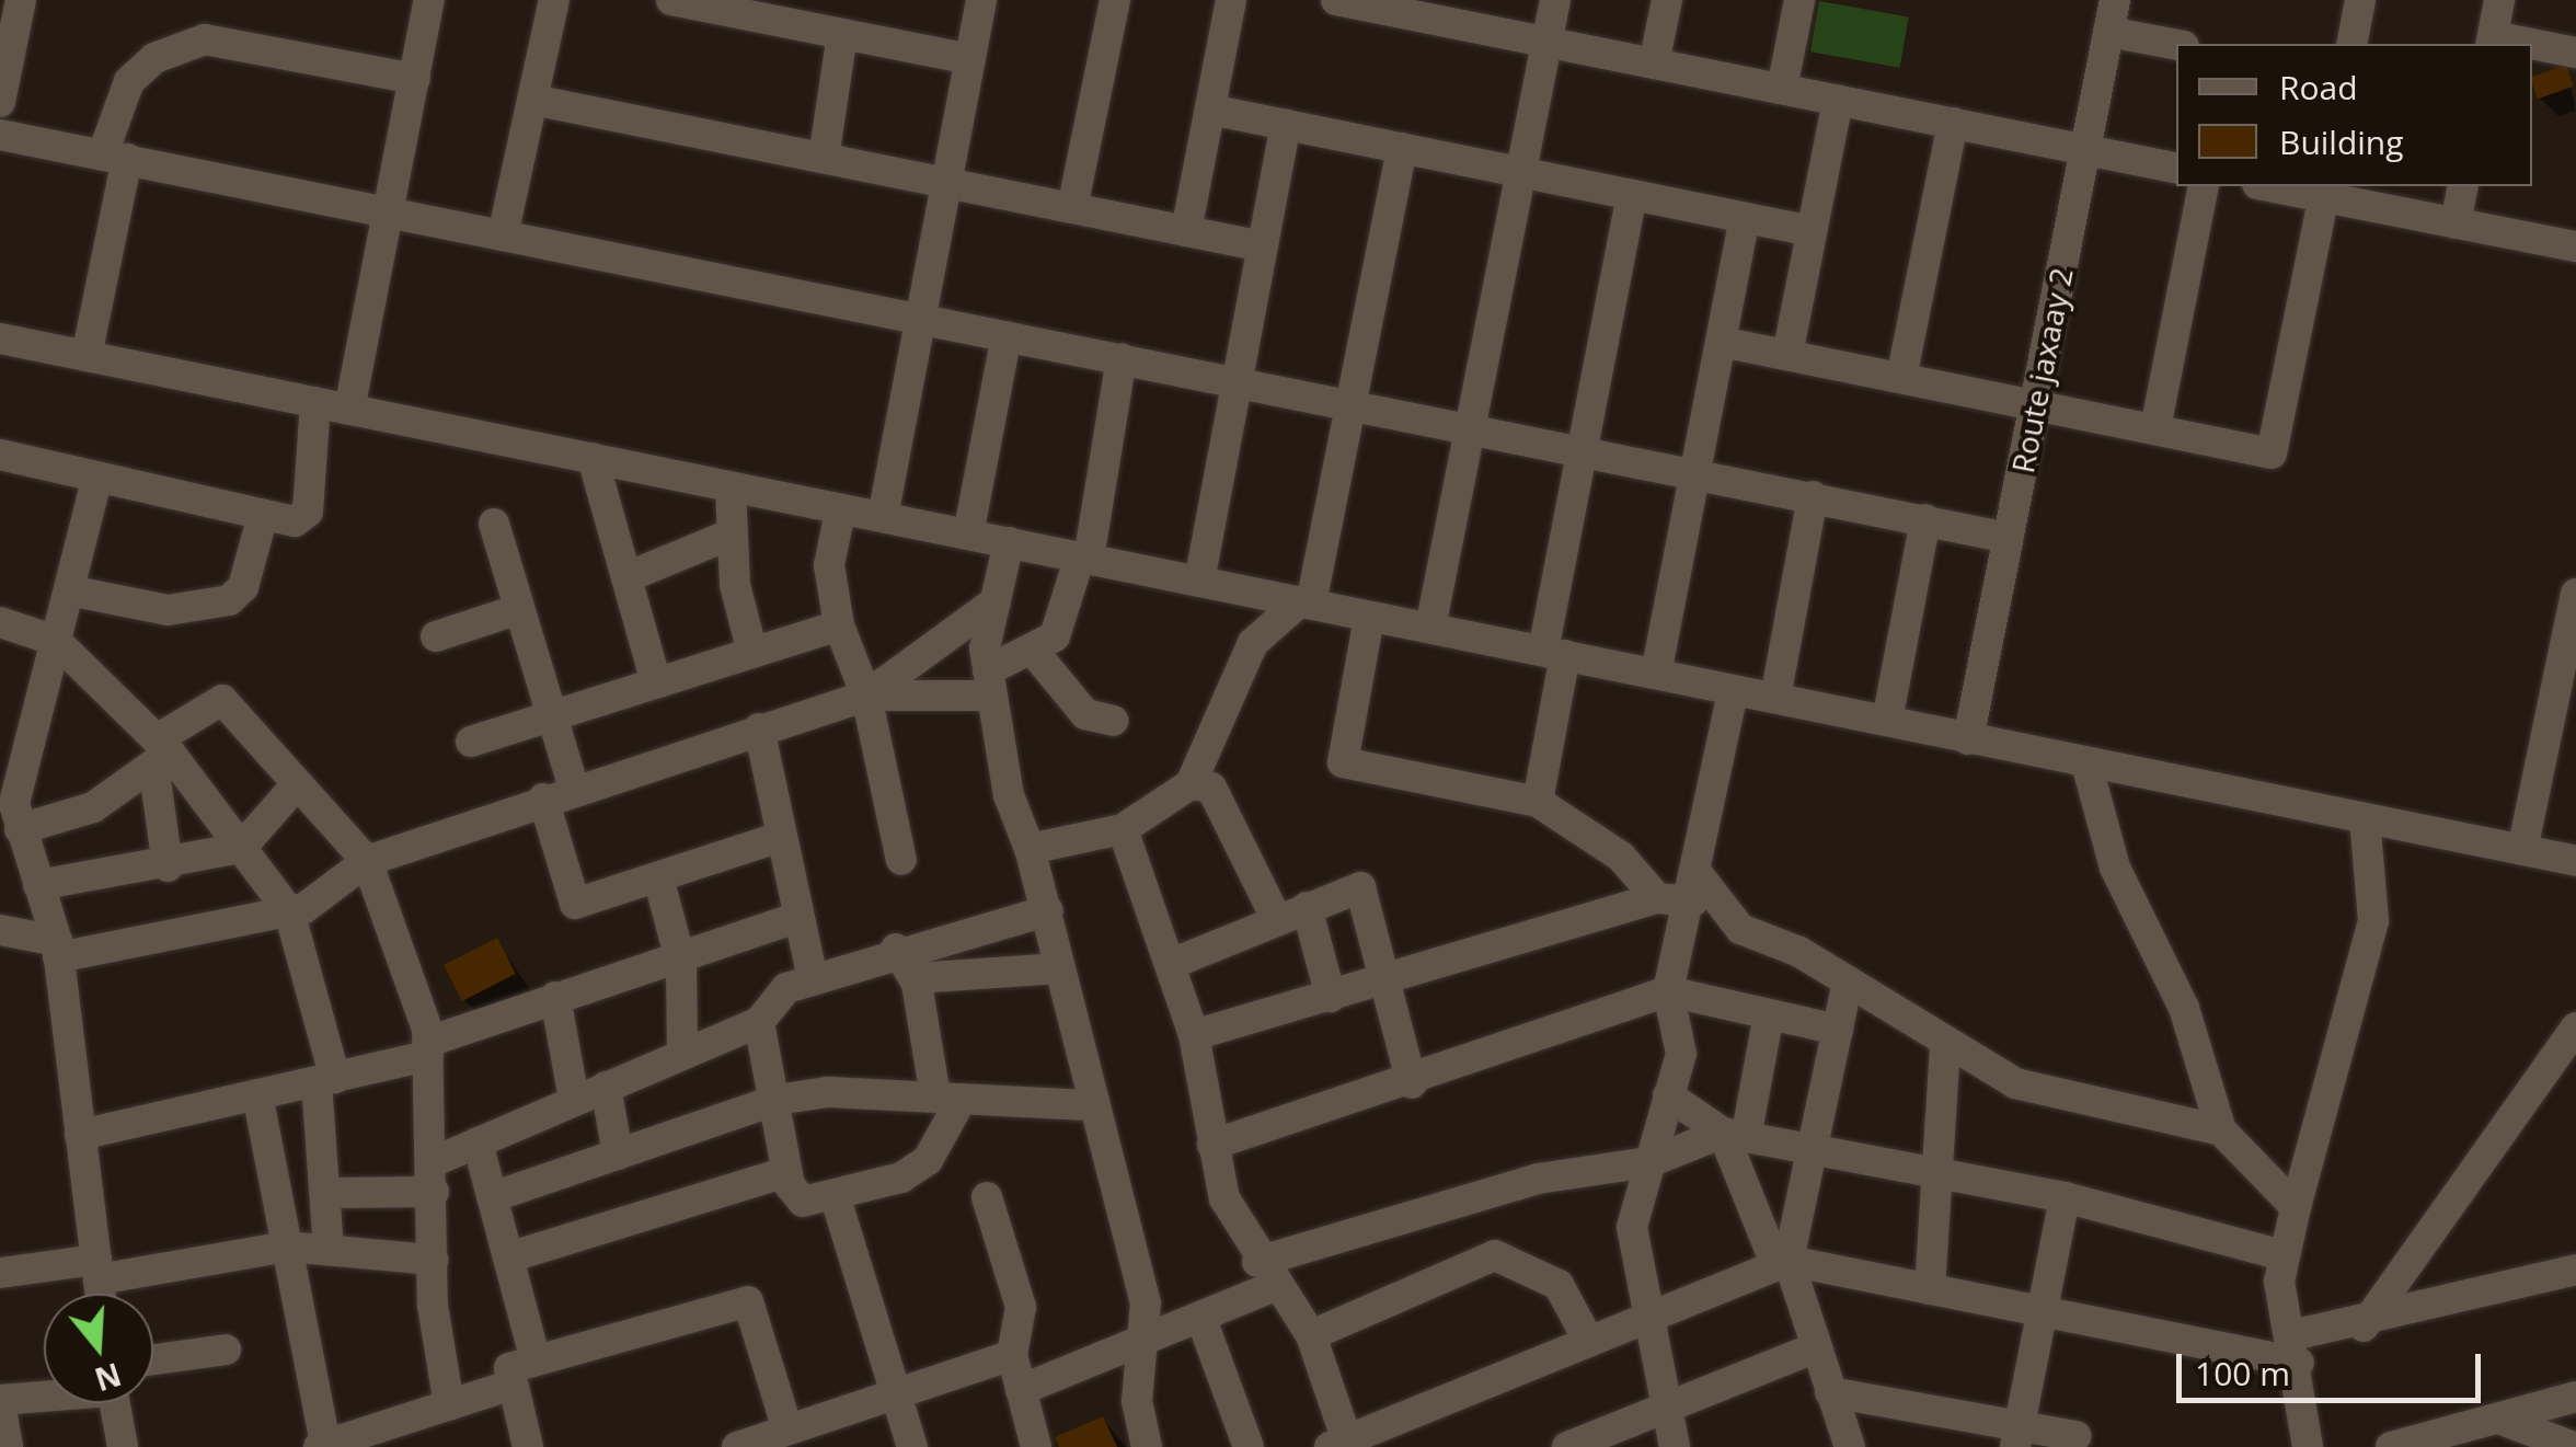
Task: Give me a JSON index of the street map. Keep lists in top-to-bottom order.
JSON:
{
  "streets": {
    "street": ["Route jaxaay 2"]
  },
  "legend": ["Road", "Building"],
  "scale_bar": "100 m",
  "north": "bottom"
}
